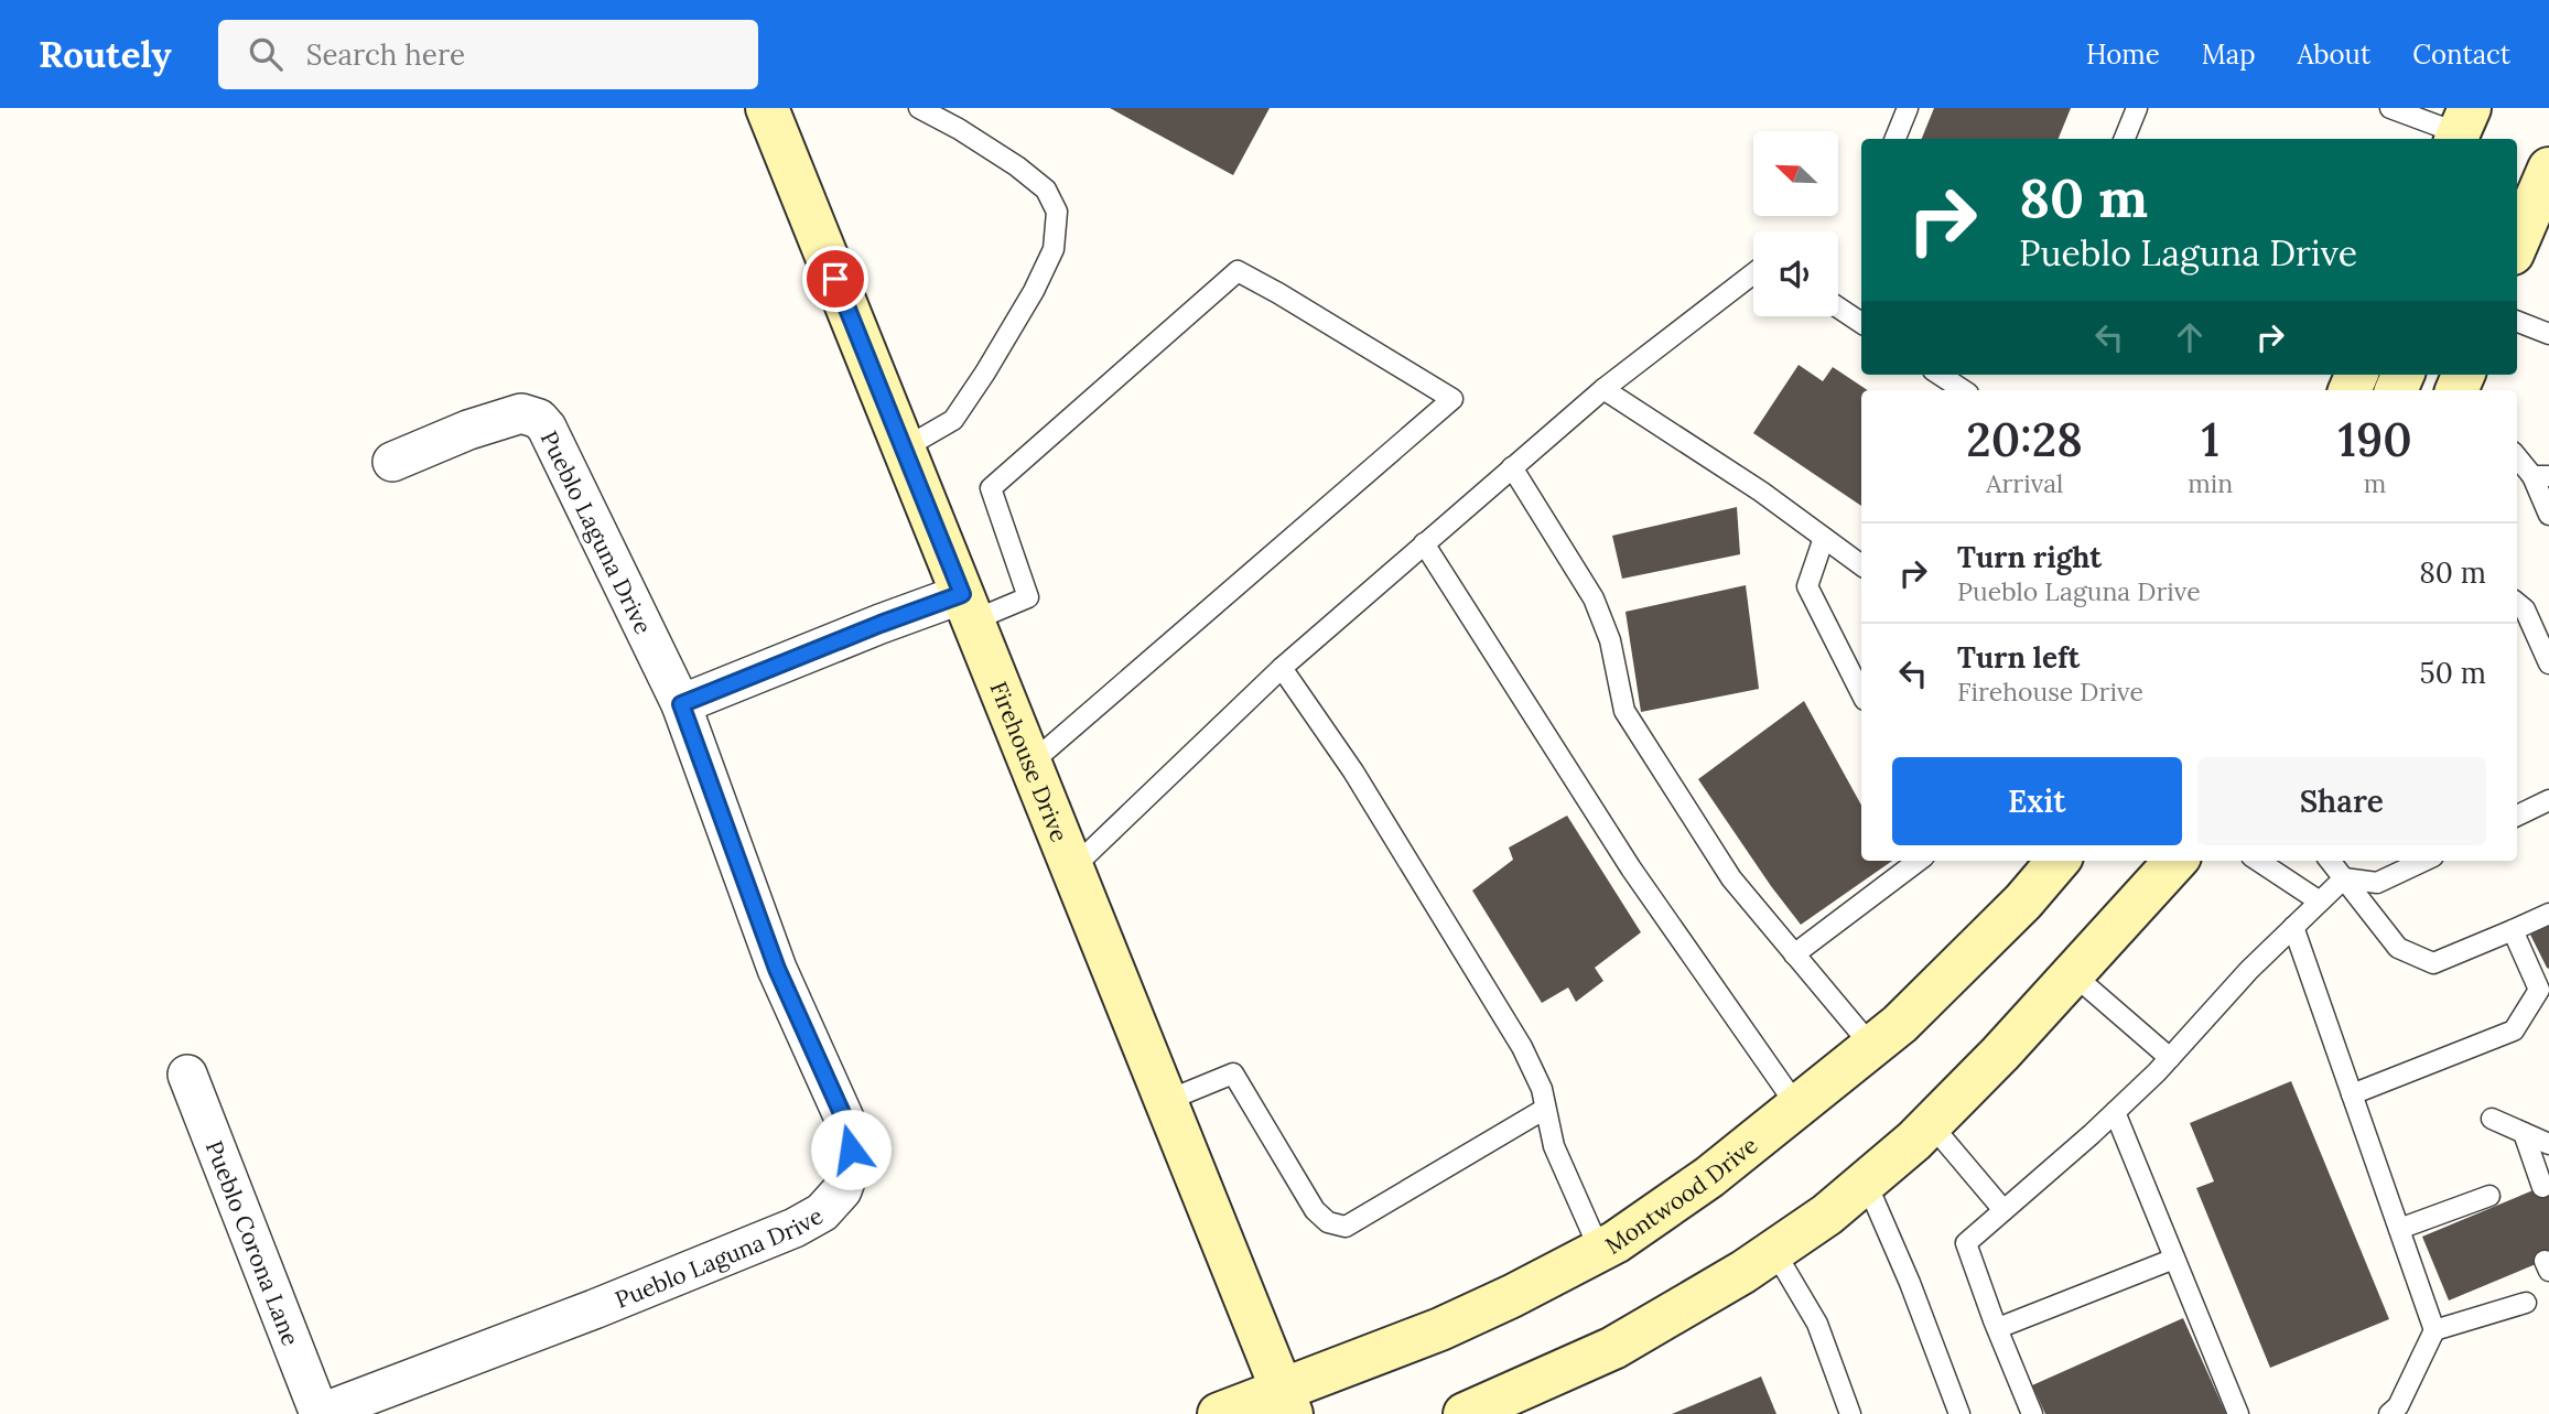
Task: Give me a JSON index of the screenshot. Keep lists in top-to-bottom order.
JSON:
{
  "streets": {
    "main road": ["Firehouse Drive", "Montwood Drive"],
    "street": ["Pueblo Laguna Drive", "Pueblo Corona Lane"]
  },
  "crossings": [
    ["Pueblo Laguna Drive", "Pueblo Corona Lane"],
    ["Firehouse Drive", "Montwood Drive"]
  ],
  "north": "top left",
  "page": {
    "header": "Routely",
    "search": "Search here",
    "nav": [
      "Home",
      "Map",
      "About",
      "Contact"
    ],
    "turn": ["80 m", "Pueblo Laguna Drive"],
    "eta": [
      "20:28",
      "Arrival",
      "1",
      "min",
      "190",
      "m"
    ],
    "list": [
      {
        "name": "Turn right",
        "note": "Pueblo Laguna Drive",
        "value": "80 m"
      },
      {
        "name": "Turn left",
        "note": "Firehouse Drive",
        "value": "50 m"
      }
    ],
    "buttons": ["Exit", "Share"]
  }
}
